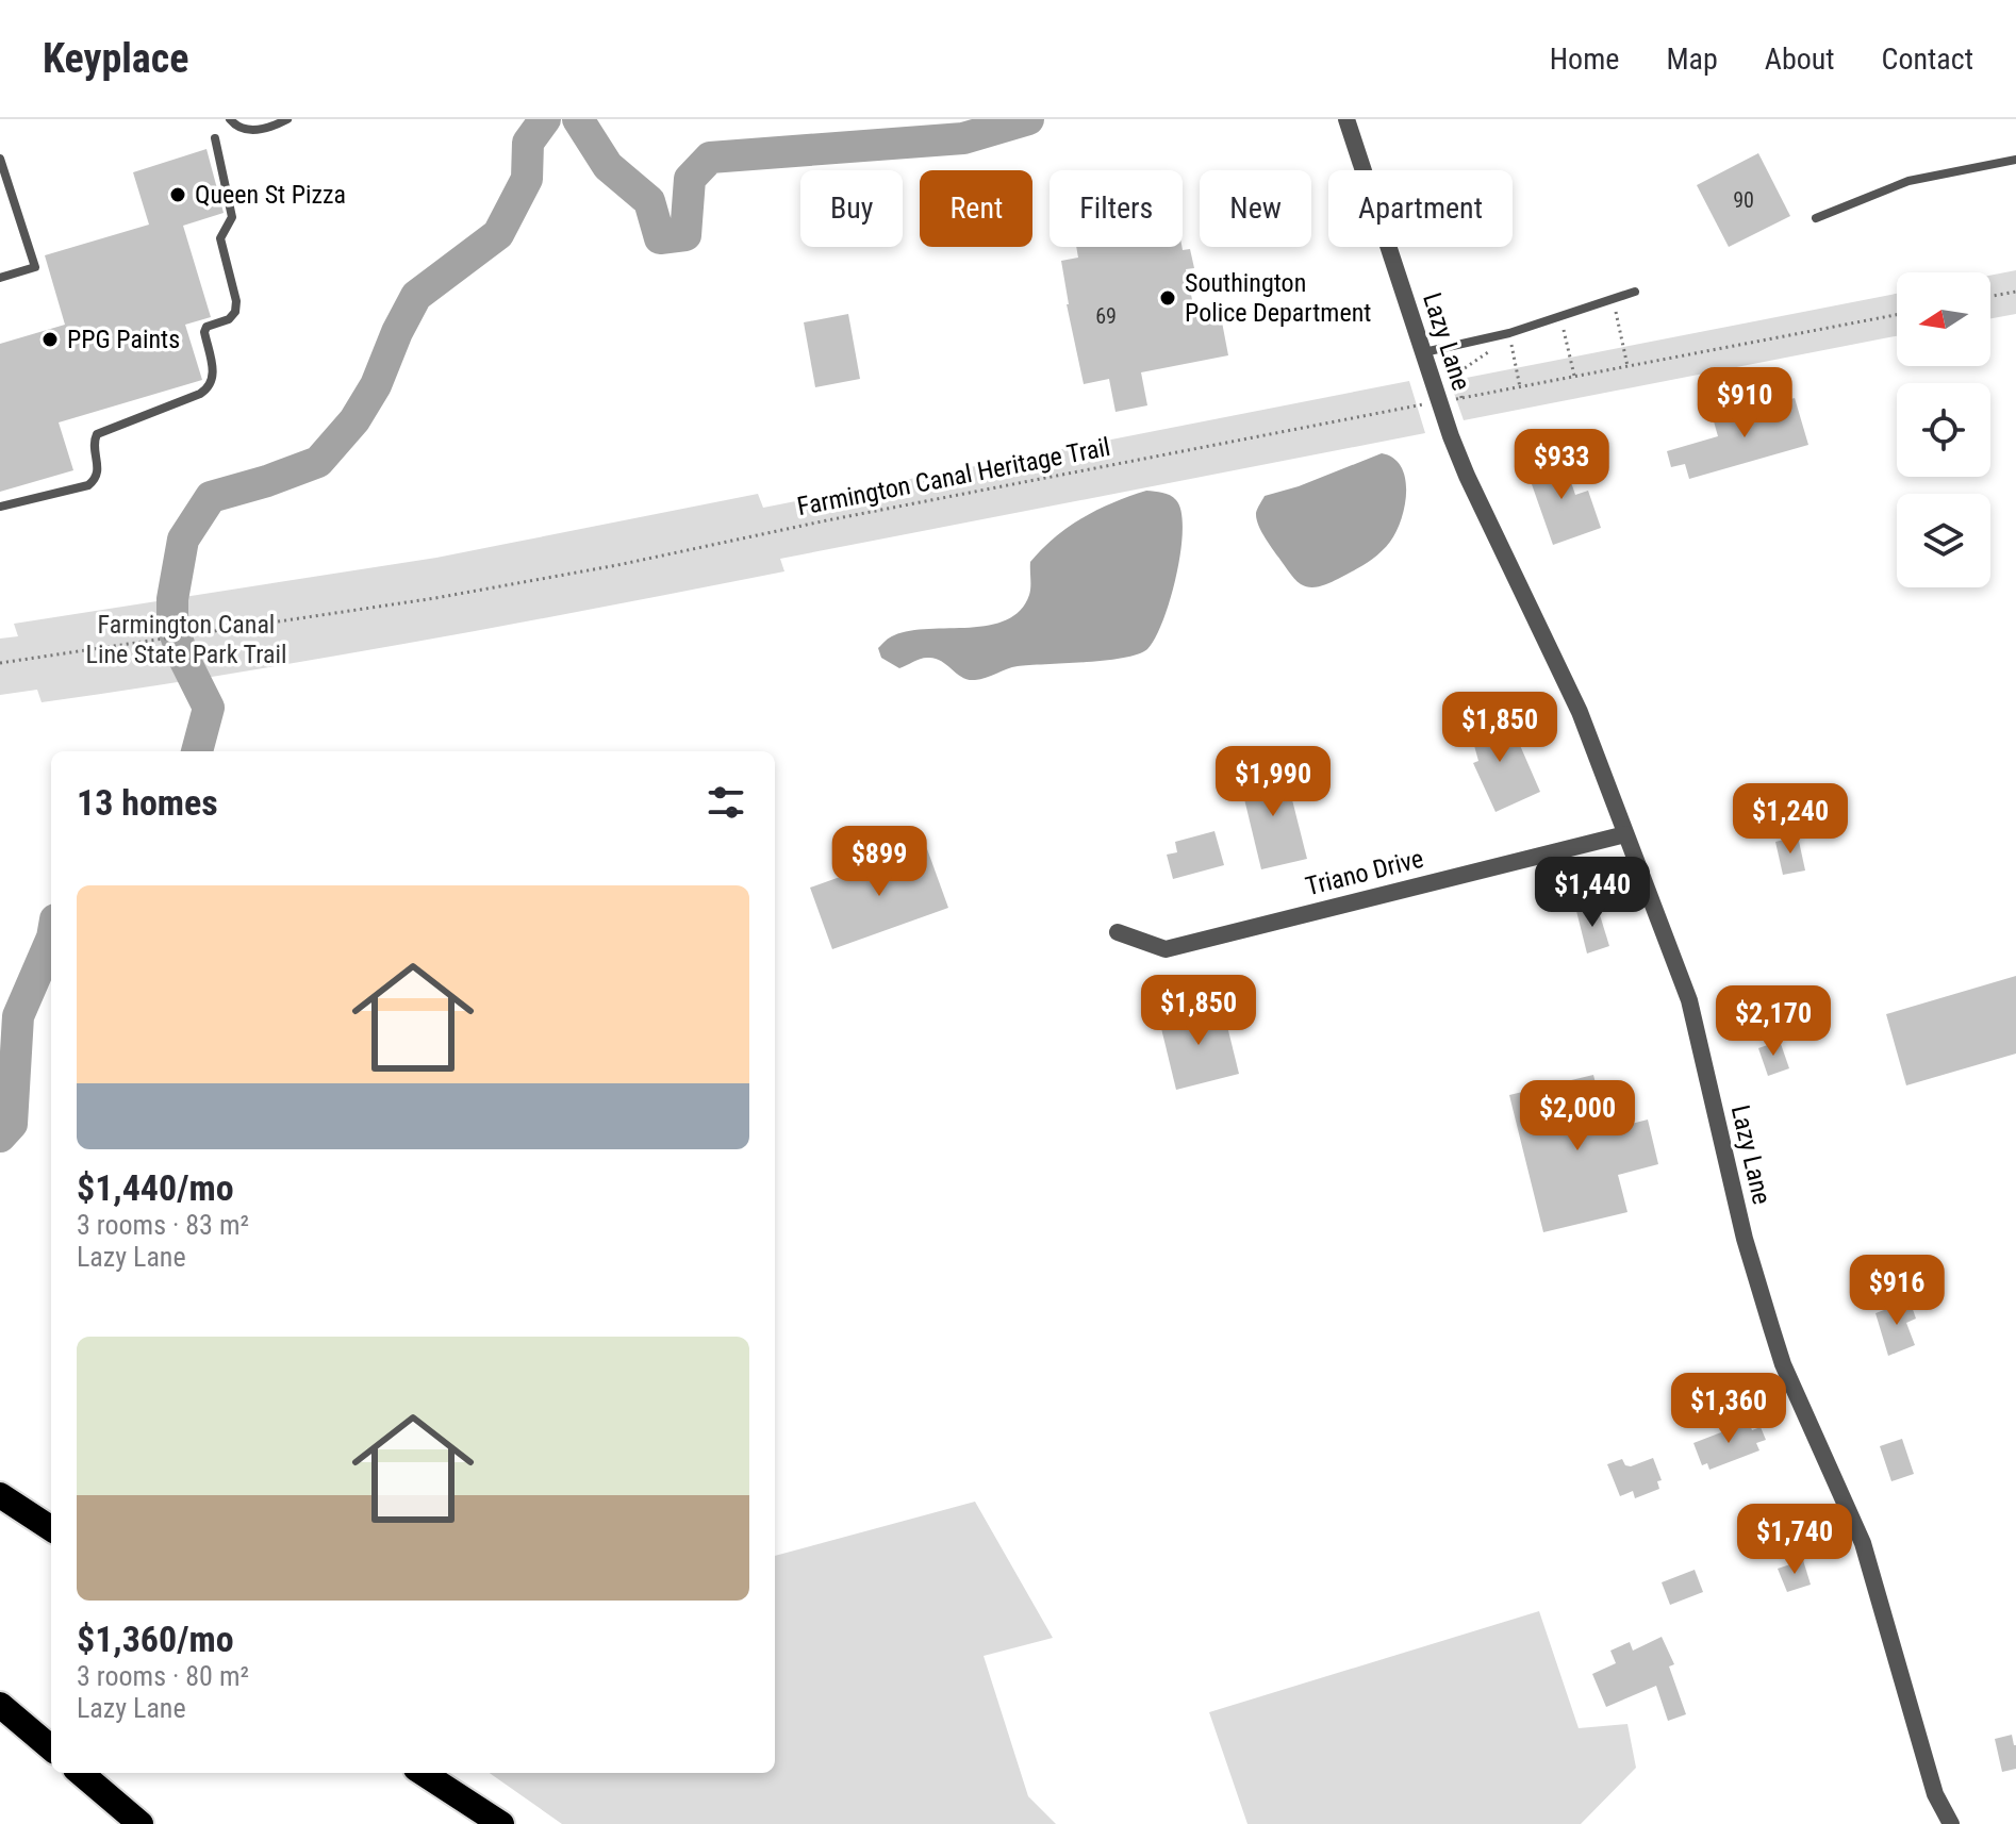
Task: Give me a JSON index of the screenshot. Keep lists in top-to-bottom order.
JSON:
{
  "streets": {
    "street": ["Lazy Lane", "Triano Drive"],
    "path": ["Farmington Canal Heritage Trail"]
  },
  "crossings": [
    ["Lazy Lane", "Farmington Canal Heritage Trail"],
    ["Lazy Lane", "Triano Drive"]
  ],
  "parks": ["Farmington Canal Line State Park Trail"],
  "places": ["Queen St Pizza", "Southington Police Department", "PPG Paints"],
  "house_numbers": ["90", "69"],
  "north": "left",
  "page": {
    "header": "Keyplace",
    "nav": [
      "Home",
      "Map",
      "About",
      "Contact"
    ],
    "chip": [
      "Buy",
      "Rent",
      "Filters",
      "New",
      "Apartment"
    ],
    "price": [
      "$910",
      "$933",
      "$1,850",
      "$1,990",
      "$1,240",
      "$899",
      "$1,440",
      "$1,850",
      "$2,170",
      "$2,000",
      "$916",
      "$1,360",
      "$1,740"
    ],
    "heading": "13 homes",
    "list": [
      {
        "name": "$1,440/mo",
        "note": "3 rooms · 83 m² · Lazy Lane"
      },
      {
        "name": "$1,360/mo",
        "note": "3 rooms · 80 m² · Lazy Lane"
      }
    ]
  }
}
